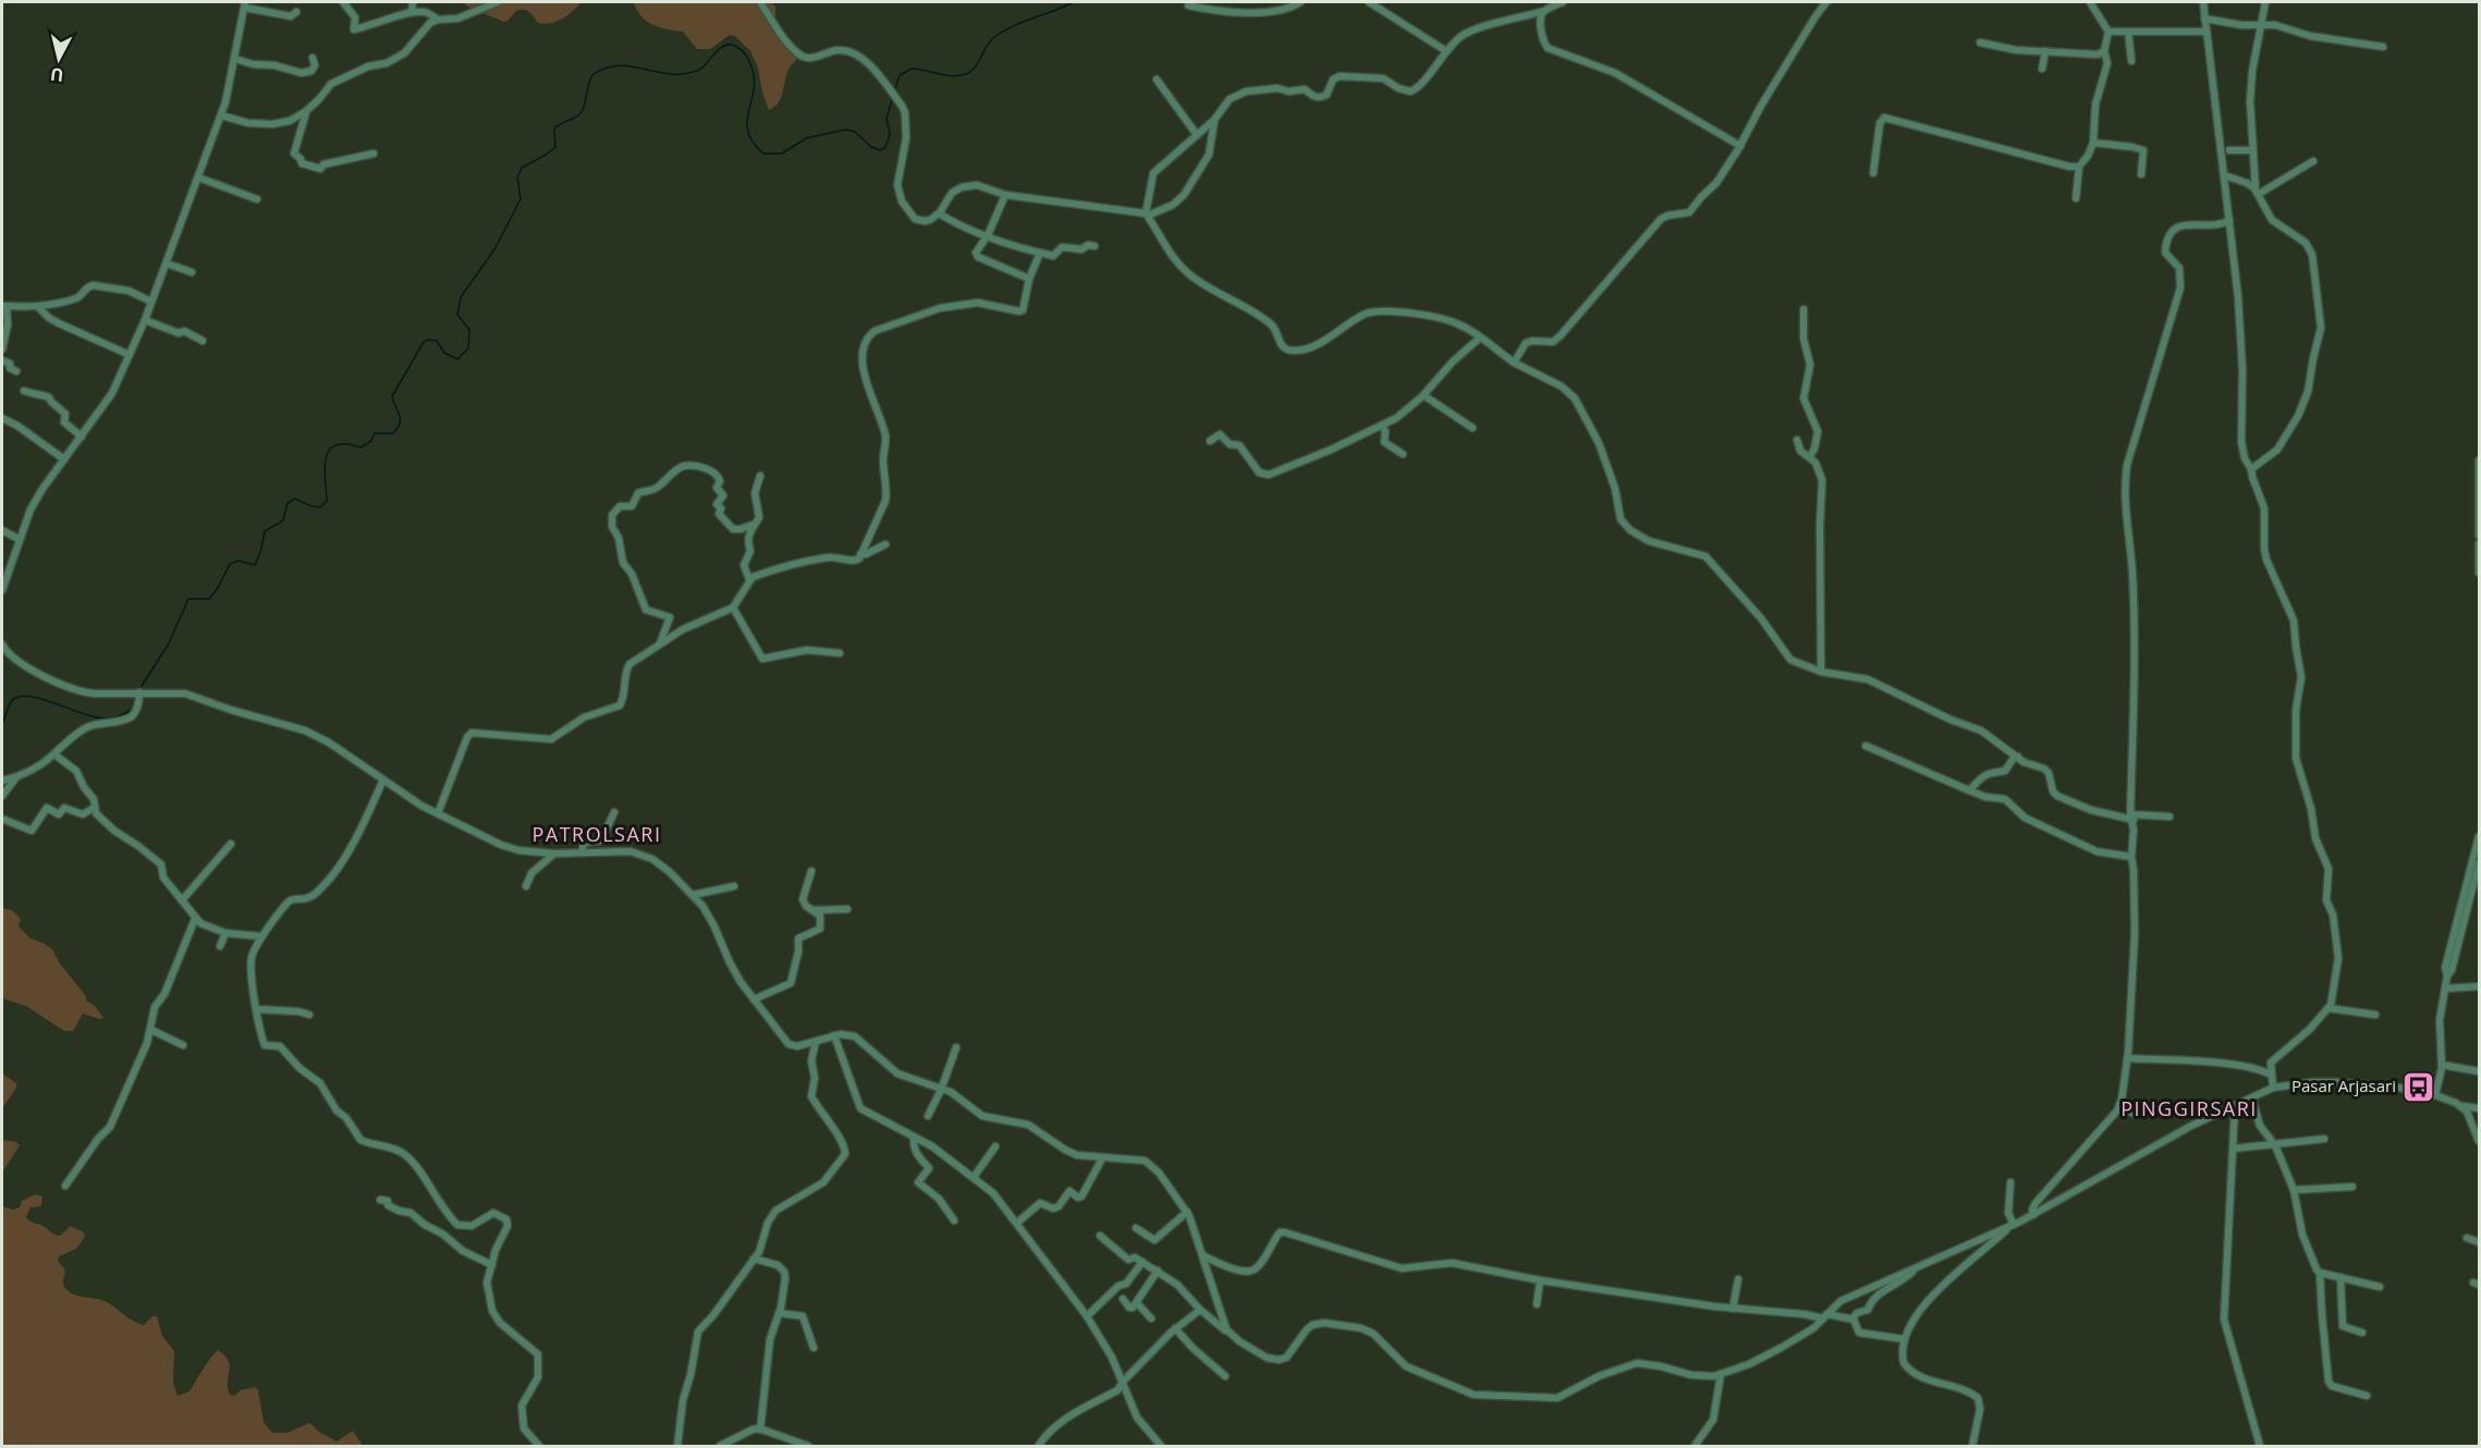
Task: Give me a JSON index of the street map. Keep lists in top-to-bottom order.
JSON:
{
  "districts": ["PATROLSARI", "PINGGIRSARI"],
  "places": {
    "bus stop": ["Pasar Arjasari"]
  },
  "north": "bottom"
}
